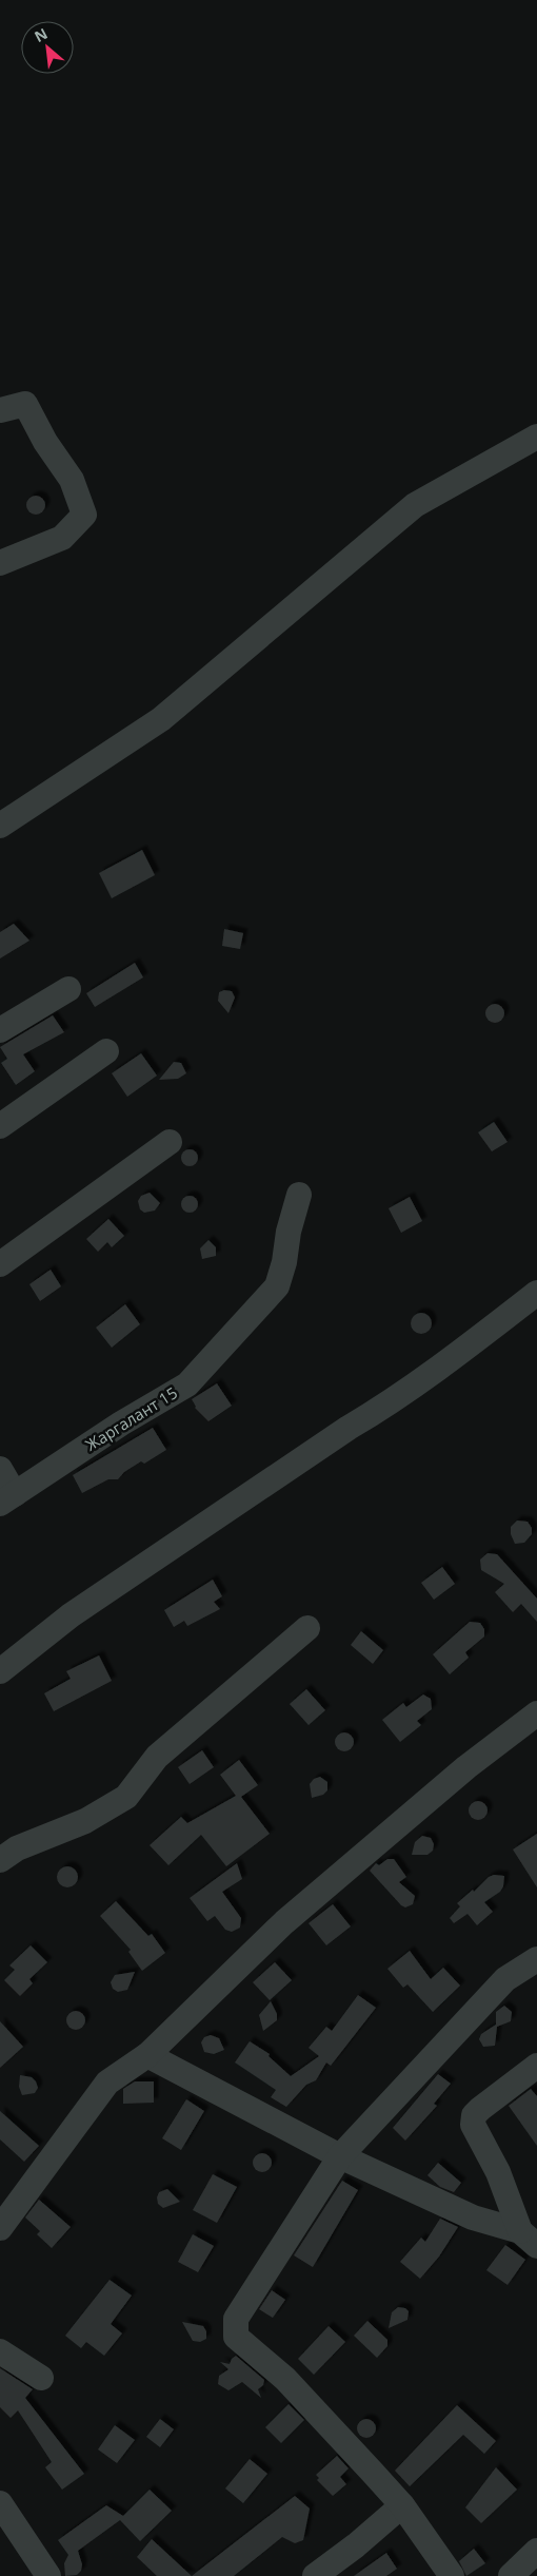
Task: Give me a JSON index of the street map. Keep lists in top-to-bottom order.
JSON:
{
  "streets": {
    "street": ["Жаргалант 15"]
  },
  "north": "top left"
}
